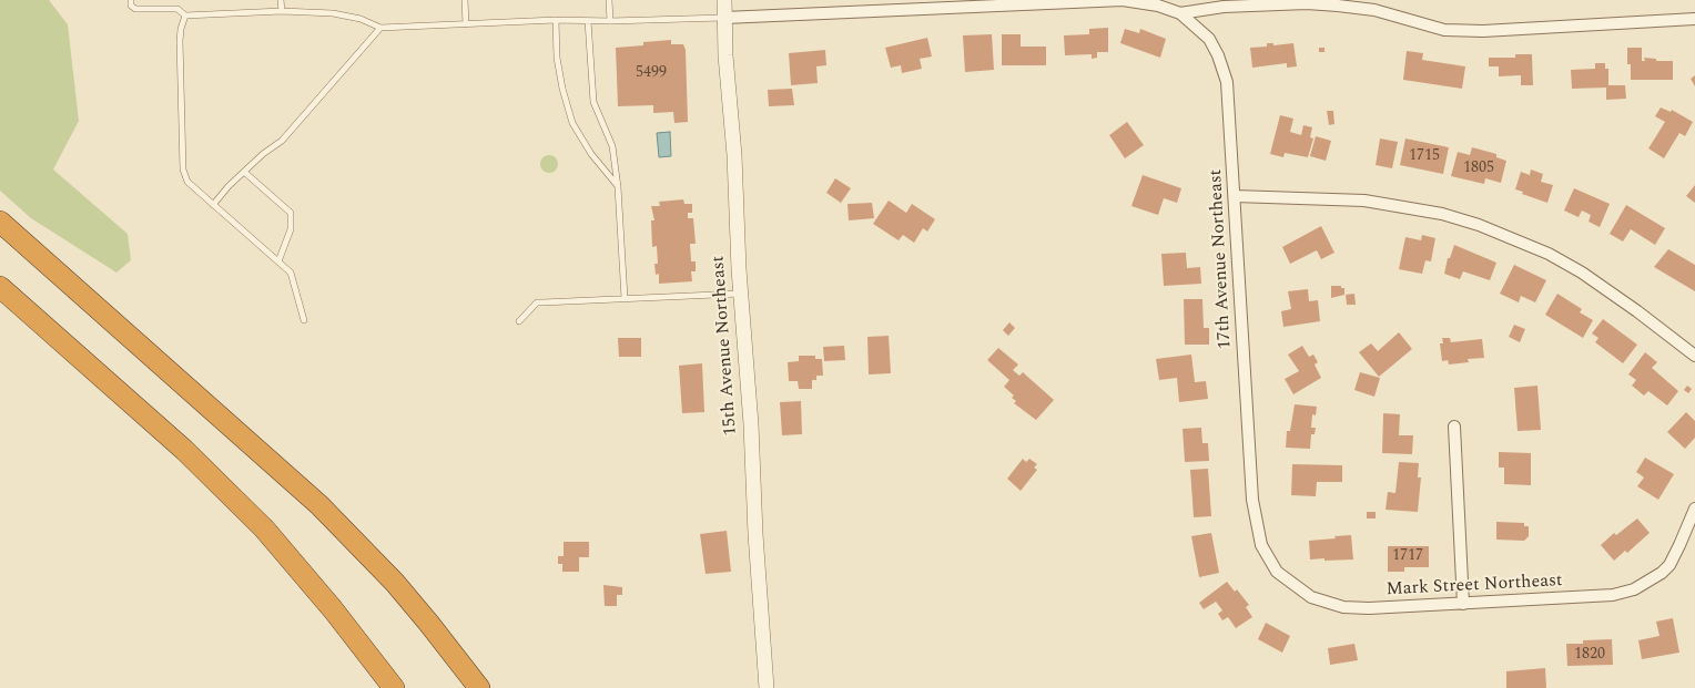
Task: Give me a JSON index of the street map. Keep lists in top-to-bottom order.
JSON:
{
  "streets": {
    "street": ["17th Avenue Northeast", "15th Avenue Northeast", "Mark Street Northeast"]
  },
  "crossings": [
    ["17th Avenue Northeast", "Mark Street Northeast"]
  ],
  "house_numbers": [
    "5499",
    "1715",
    "1805",
    "1717",
    "1820"
  ]
}
